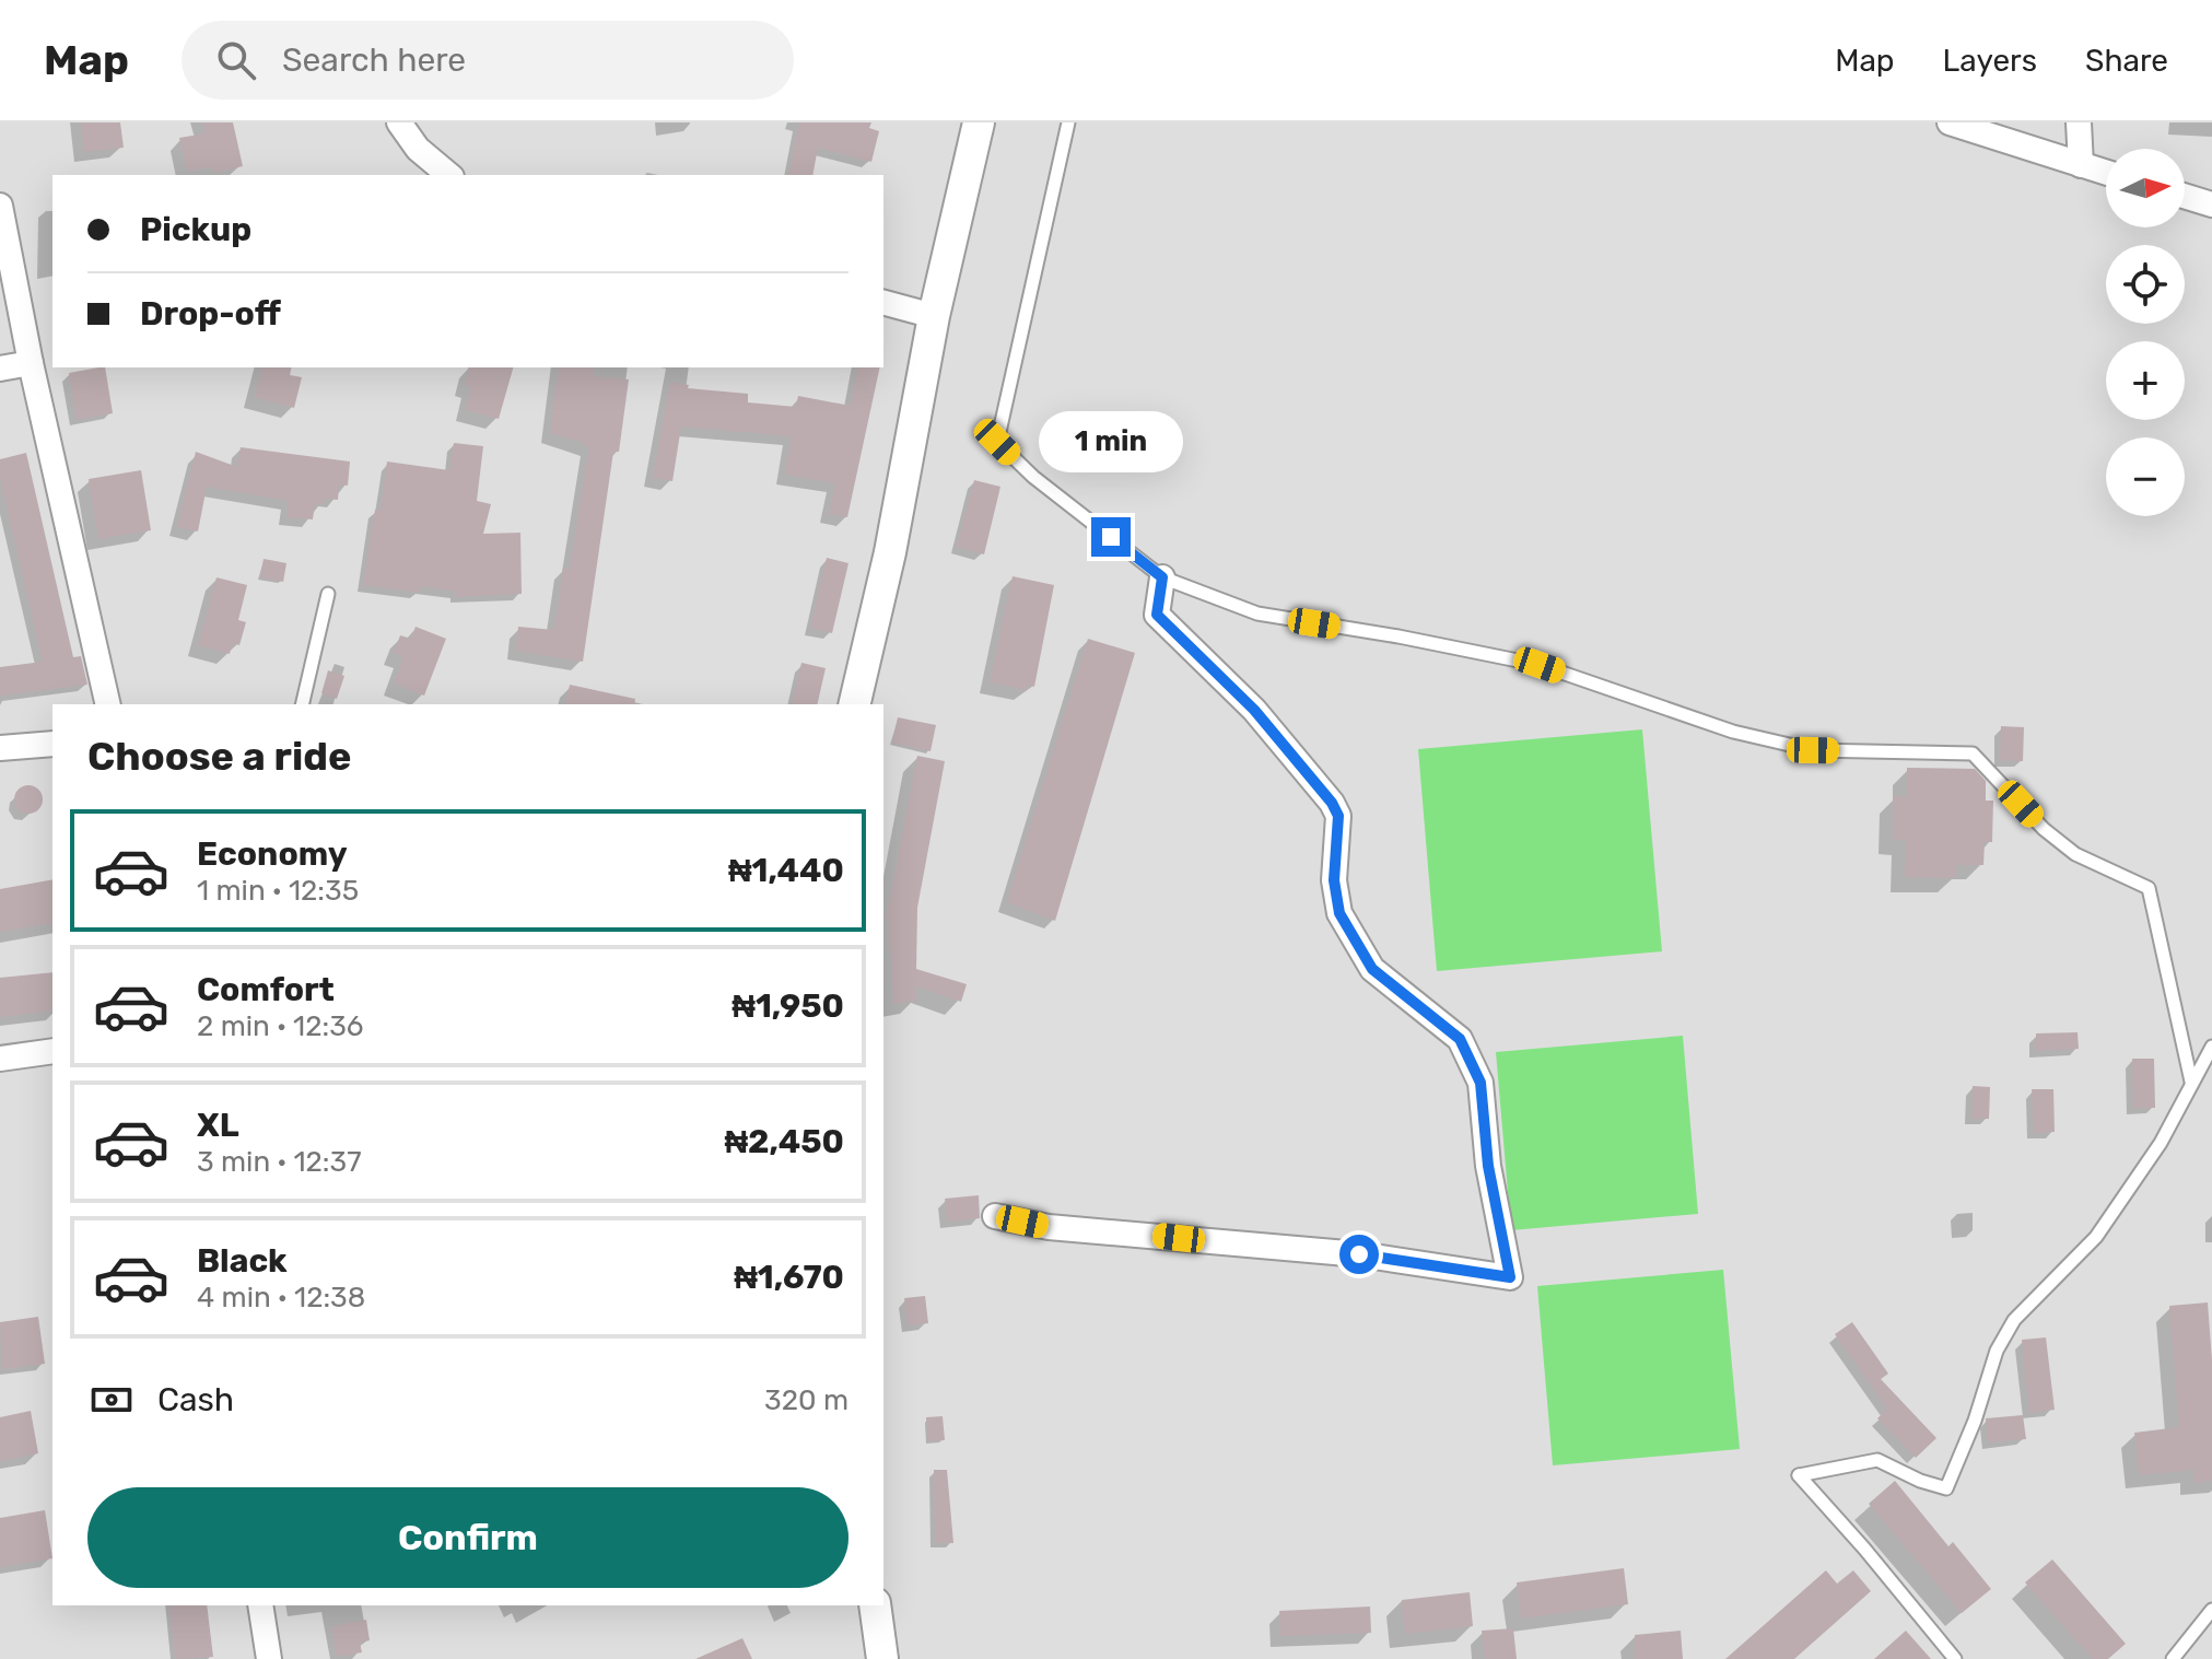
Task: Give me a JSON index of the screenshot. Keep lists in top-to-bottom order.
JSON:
{
  "north": "right",
  "page": {
    "header": "Map",
    "search": "Search here",
    "nav": ["Map", "Layers", "Share"],
    "map_buttons": ["+", "−"],
    "banner": ["Pickup", "Drop-off"],
    "bubble": "1 min",
    "heading": "Choose a ride",
    "list": [
      {
        "name": "Economy",
        "note": "1 min · 12:35",
        "value": "₦1,440"
      },
      {
        "name": "Comfort",
        "note": "2 min · 12:36",
        "value": "₦1,950"
      },
      {
        "name": "XL",
        "note": "3 min · 12:37",
        "value": "₦2,450"
      },
      {
        "name": "Black",
        "note": "4 min · 12:38",
        "value": "₦1,670"
      }
    ],
    "pay": ["Cash", "320 m"],
    "buttons": "Confirm"
  }
}
